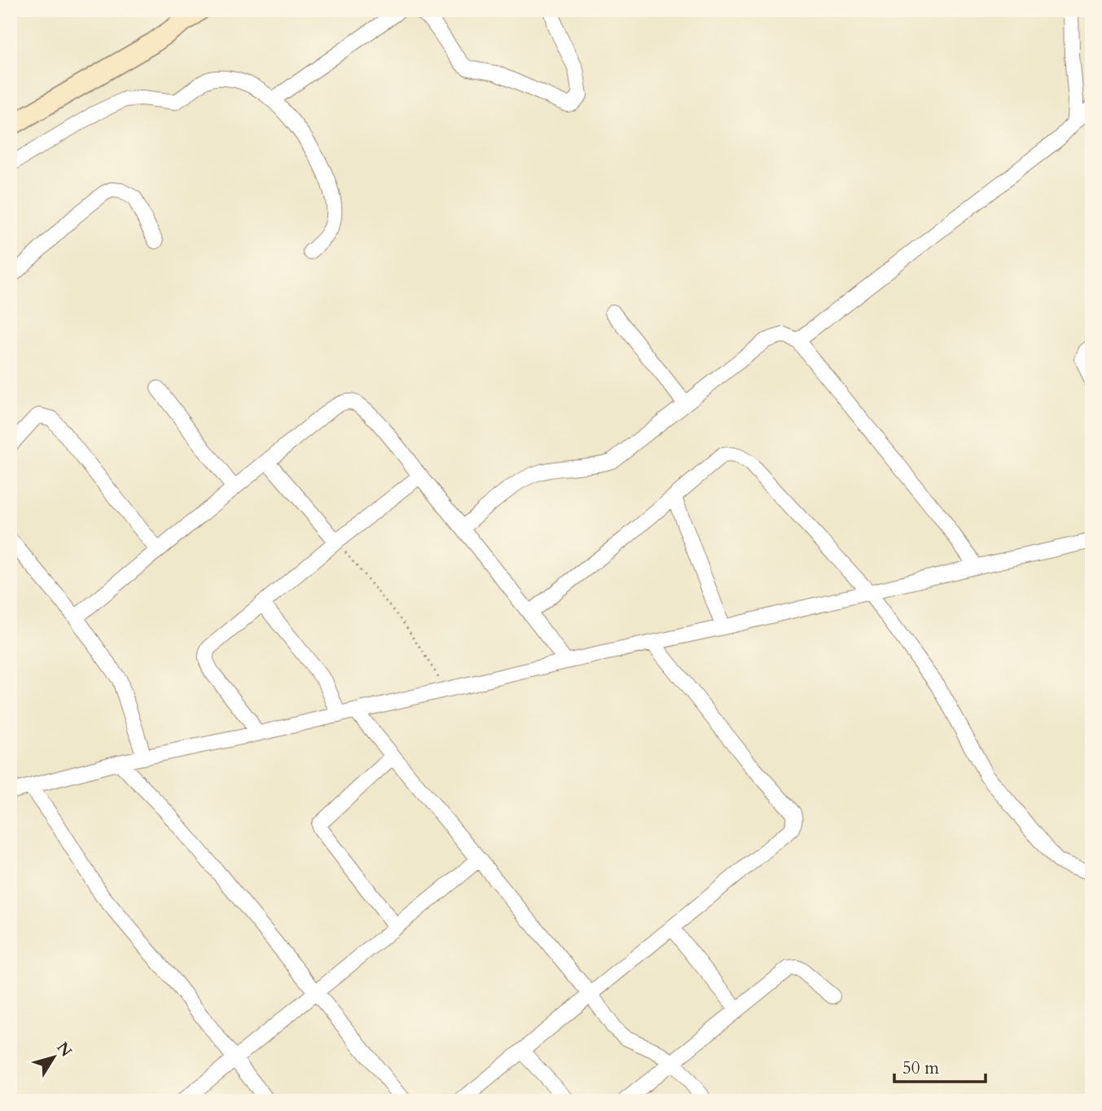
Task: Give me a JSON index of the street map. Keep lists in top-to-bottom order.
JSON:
{
  "scale_bar": "50 m",
  "north": "top right"
}
